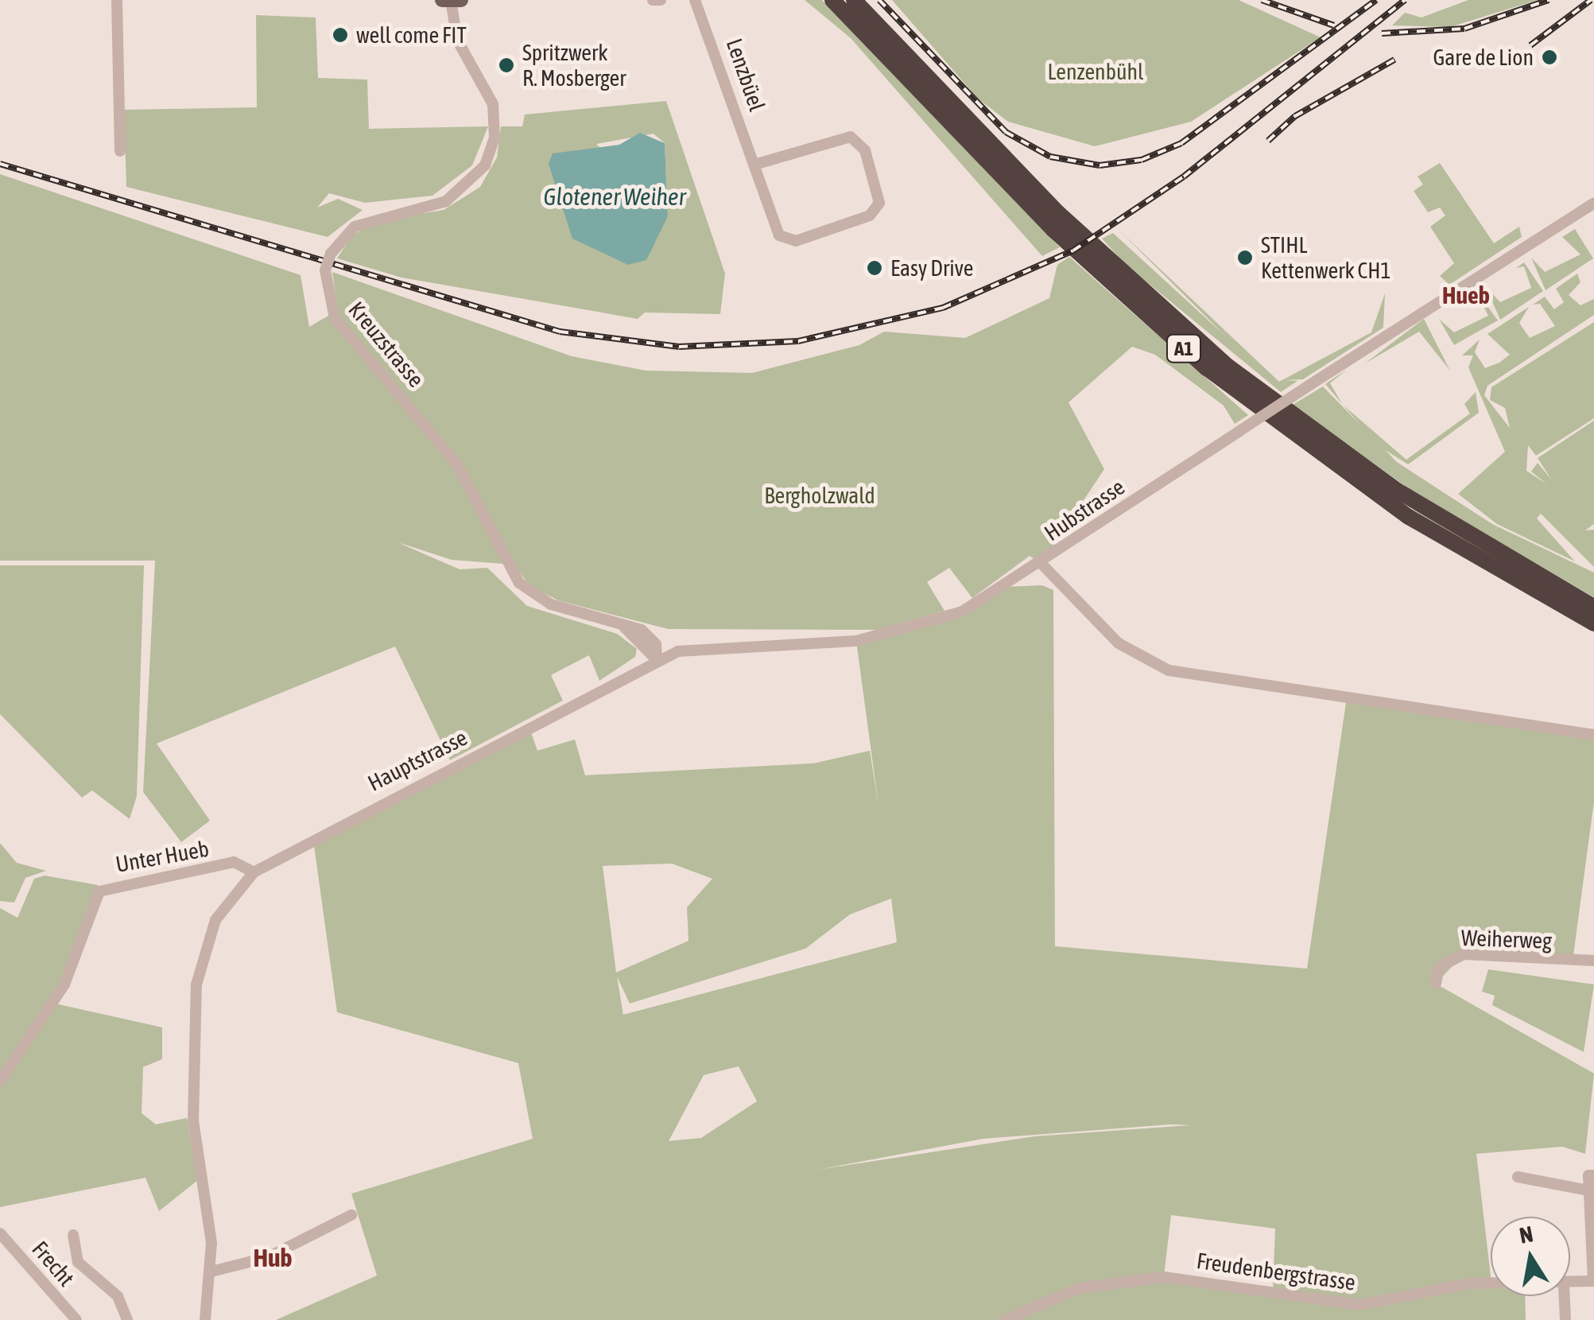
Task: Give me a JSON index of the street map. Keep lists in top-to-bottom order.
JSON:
{
  "streets": {
    "highway": ["A1"],
    "street": [
      "Lenzbüel",
      "Kreuzstrasse",
      "Hubstrasse",
      "Hauptstrasse",
      "Unter Hueb",
      "Weiherweg",
      "Frecht",
      "Freudenbergstrasse"
    ]
  },
  "crossings": [
    ["Kreuzstrasse", "Hauptstrasse"],
    ["Hubstrasse", "Hauptstrasse"],
    ["Hauptstrasse", "Unter Hueb"]
  ],
  "districts": ["Hueb", "Hub"],
  "water": ["Glotener Weiher"],
  "parks": ["Lenzenbühl", "Bergholzwald"],
  "places": [
    "well come FIT",
    "Gare de Lion",
    "Spritzwerk R. Mosberger",
    "STIHL Kettenwerk CH1",
    "Easy Drive"
  ],
  "north": "top"
}
